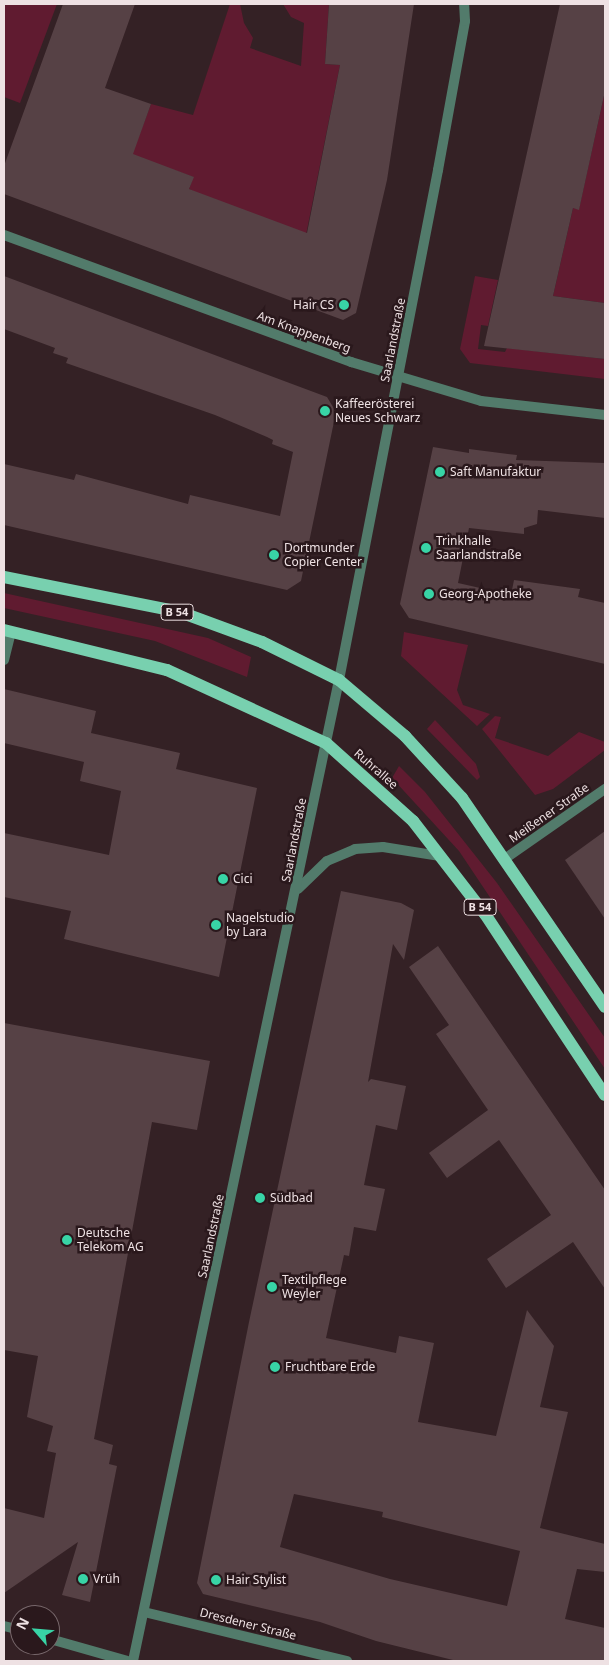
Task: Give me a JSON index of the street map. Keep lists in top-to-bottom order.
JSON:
{
  "streets": {
    "main road": ["B 54", "Ruhrallee"],
    "street": [
      "Am Knappenberg",
      "Saarlandstraße",
      "Meißener Straße",
      "Dresdener Straße"
    ]
  },
  "crossings": [
    ["Am Knappenberg", "Saarlandstraße"],
    ["Saarlandstraße", "B 54"],
    ["Saarlandstraße", "Ruhrallee"],
    ["Saarlandstraße", "Dresdener Straße"],
    ["B 54", "Meißener Straße"]
  ],
  "places": [
    "Hair CS",
    "Kaffeerösterei Neues Schwarz",
    "Saft Manufaktur",
    "Trinkhalle Saarlandstraße",
    "Dortmunder Copier Center",
    "Georg-Apotheke",
    "Cici",
    "Nagelstudio by Lara",
    "Südbad",
    "Deutsche Telekom AG",
    "Textilpflege Weyler",
    "Fruchtbare Erde",
    "Vrüh",
    "Hair Stylist"
  ],
  "north": "top left"
}
